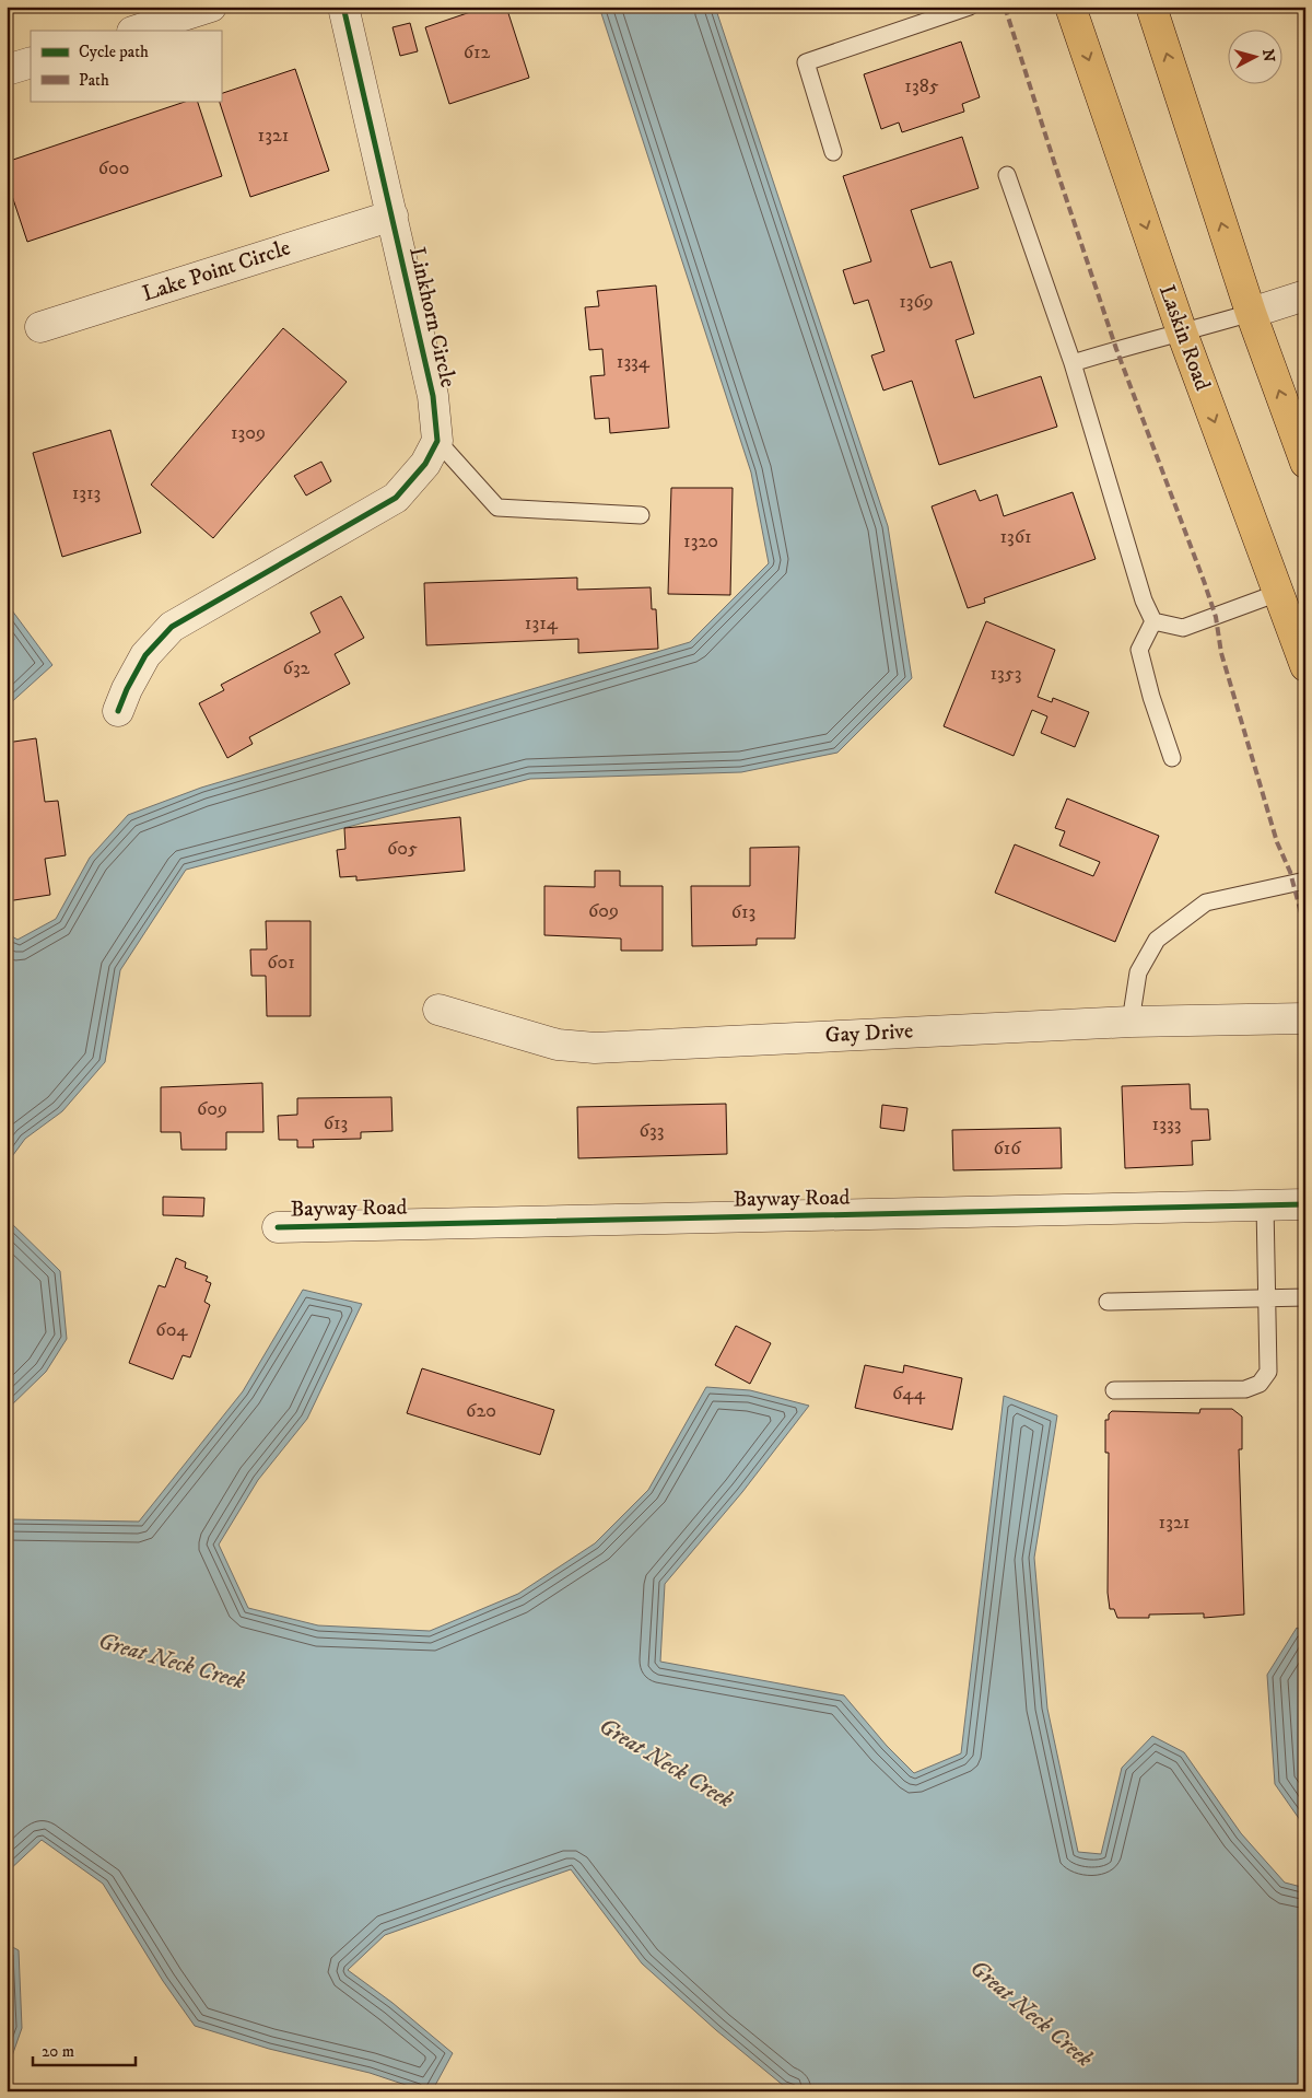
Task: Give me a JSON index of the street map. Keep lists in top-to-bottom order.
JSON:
{
  "streets": {
    "main road": ["Laskin Road"],
    "street": [
      "Lake Point Circle",
      "Linkhorn Circle",
      "Gay Drive",
      "Bayway Road"
    ]
  },
  "crossings": [
    ["Lake Point Circle", "Linkhorn Circle"]
  ],
  "water": ["Great Neck Creek"],
  "house_numbers": [
    "612",
    "1385",
    "1321",
    "600",
    "1369",
    "1334",
    "1309",
    "1313",
    "1361",
    "1320",
    "1314",
    "632",
    "1353",
    "605",
    "609",
    "613",
    "601",
    "609",
    "613",
    "1333",
    "633",
    "616",
    "604",
    "644",
    "620",
    "1321"
  ],
  "legend": ["Cycle path", "Path"],
  "scale_bar": "20 m",
  "north": "right"
}
